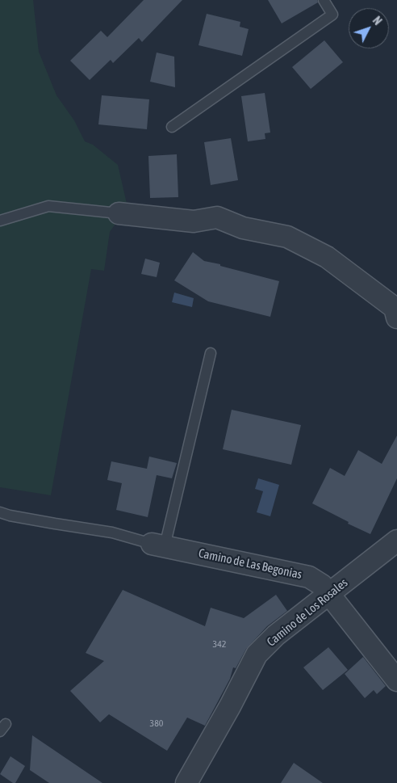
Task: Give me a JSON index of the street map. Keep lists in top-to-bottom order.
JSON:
{
  "streets": {
    "street": ["Camino de Las Begonias", "Camino de Los Rosales"]
  },
  "crossings": [
    ["Camino de Las Begonias", "Camino de Los Rosales"]
  ],
  "house_numbers": ["342", "380"],
  "north": "top right"
}
